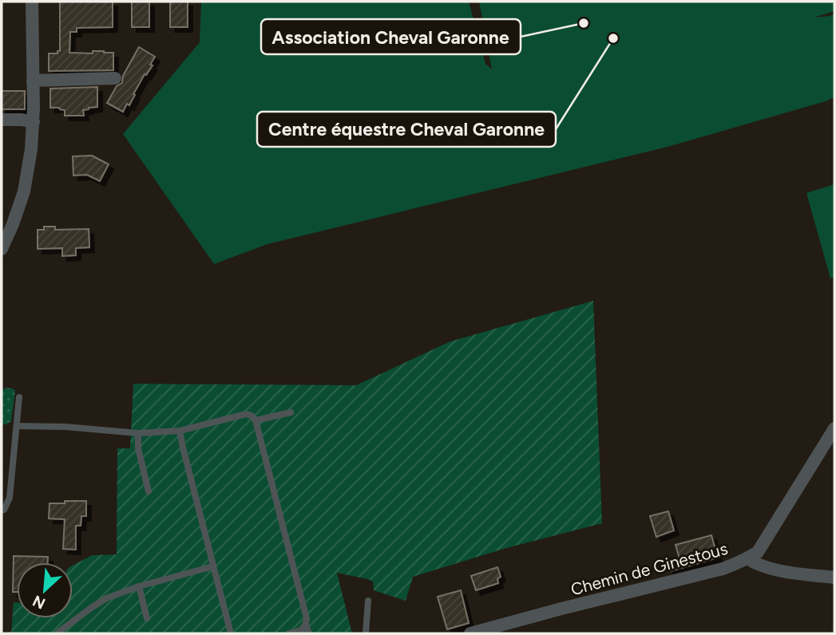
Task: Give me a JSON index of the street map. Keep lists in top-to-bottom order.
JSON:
{
  "streets": {
    "street": ["Chemin de Ginestous"]
  },
  "places": ["Association Cheval Garonne", "Centre équestre Cheval Garonne"],
  "north": "bottom left"
}
